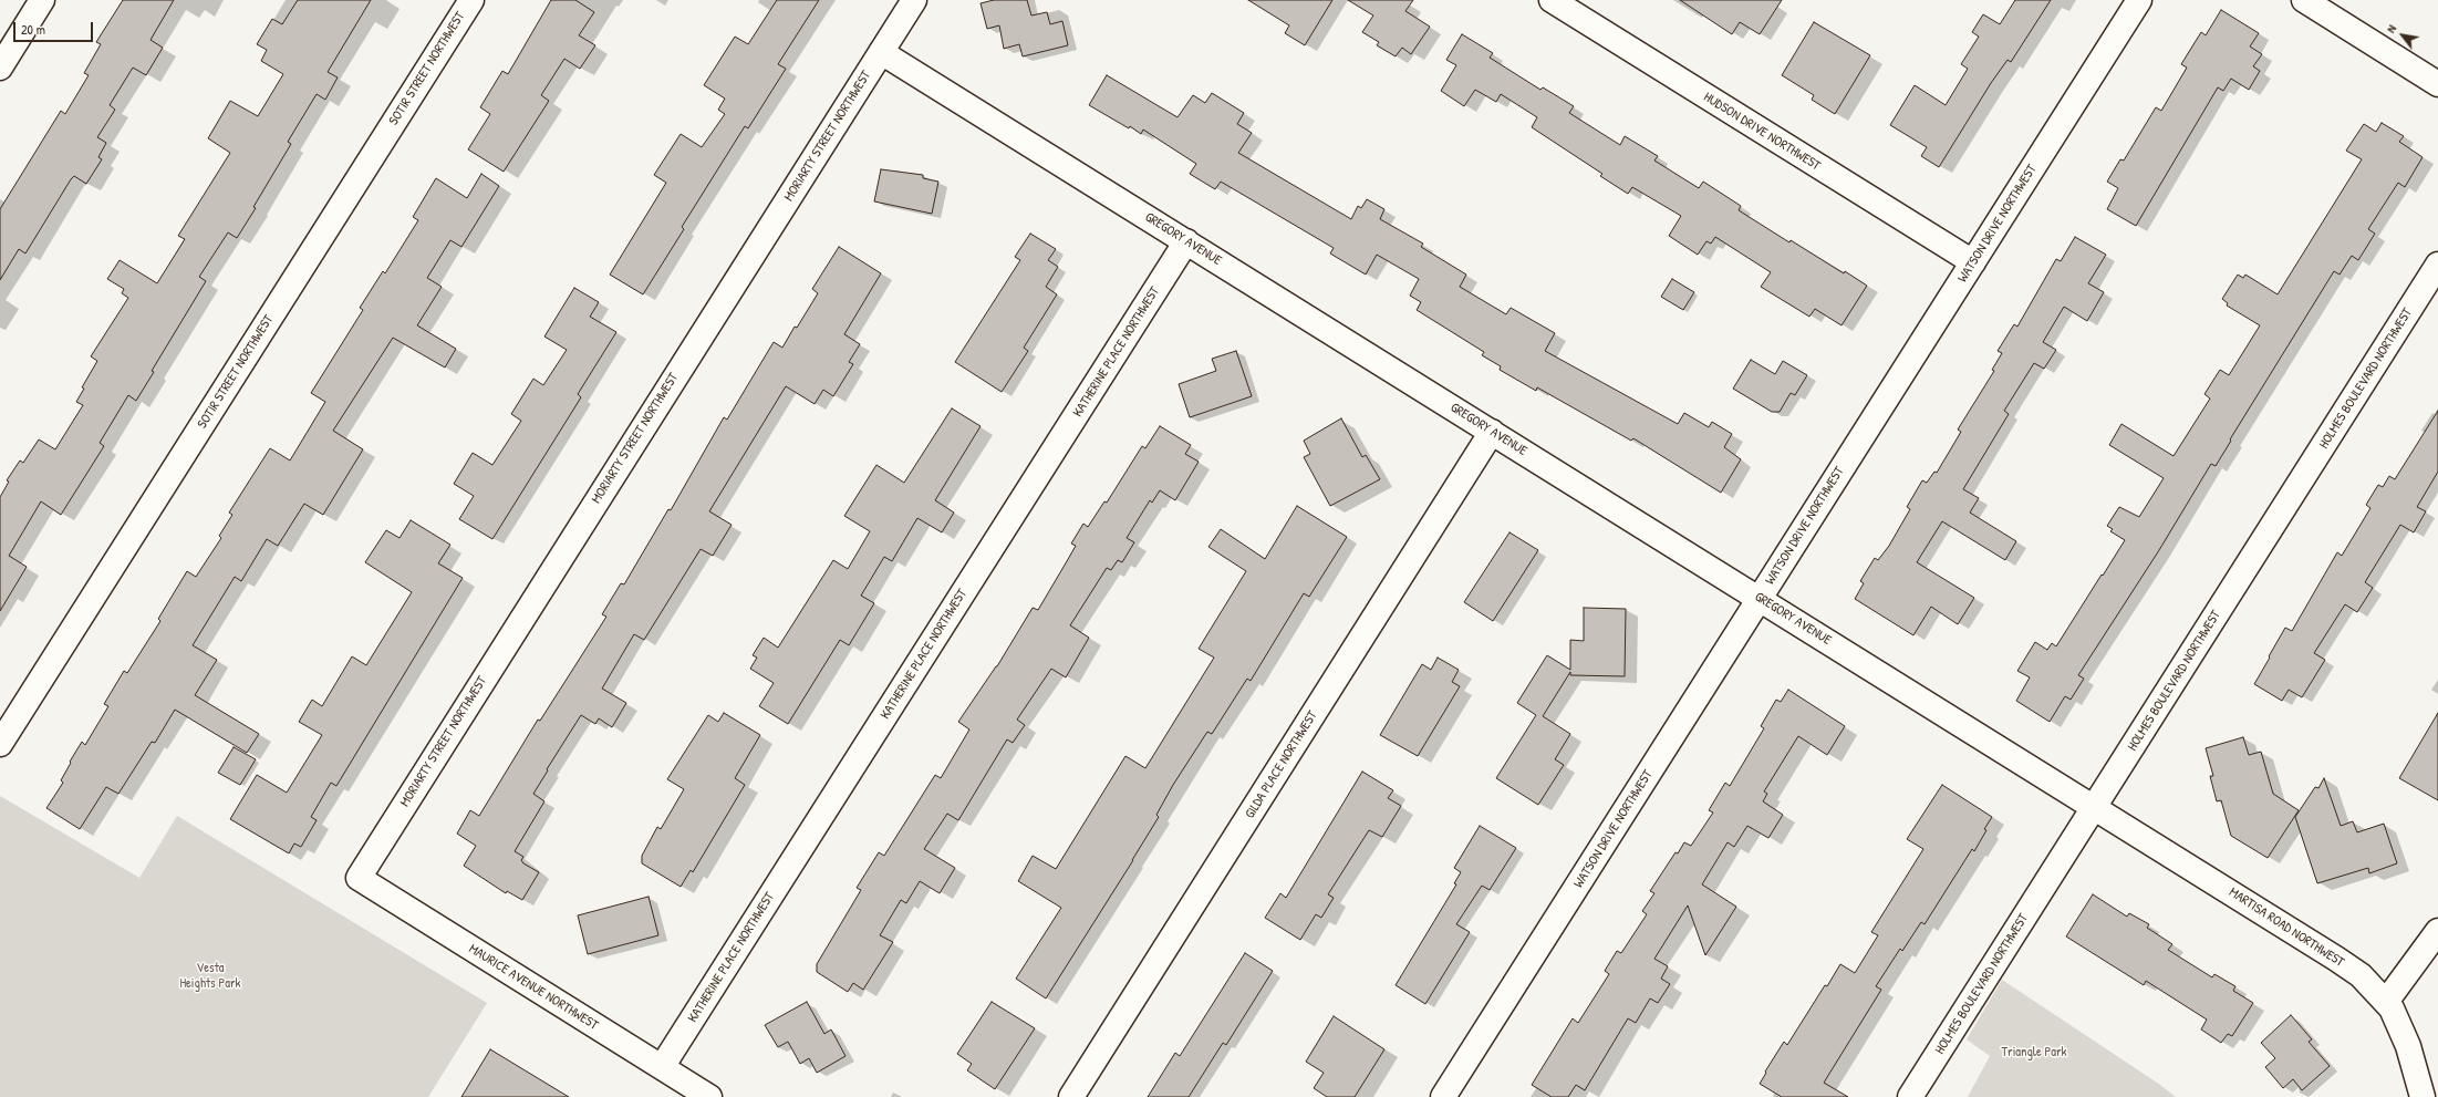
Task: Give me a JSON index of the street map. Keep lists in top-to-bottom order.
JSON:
{
  "streets": {
    "street": [
      "SOTIR STREET NORTHWEST",
      "HUDSON DRIVE NORTHWEST",
      "MORIARTY STREET NORTHWEST",
      "WATSON DRIVE NORTHWEST",
      "GREGORY AVENUE",
      "KATHERINE PLACE NORTHWEST",
      "HOLMES BOULEVARD NORTHWEST",
      "GILDA PLACE NORTHWEST",
      "MARTISA ROAD NORTHWEST",
      "MAURICE AVENUE NORTHWEST"
    ]
  },
  "crossings": [
    ["HUDSON DRIVE NORTHWEST", "WATSON DRIVE NORTHWEST"],
    ["MORIARTY STREET NORTHWEST", "GREGORY AVENUE"],
    ["MORIARTY STREET NORTHWEST", "MAURICE AVENUE NORTHWEST"],
    ["WATSON DRIVE NORTHWEST", "GREGORY AVENUE"],
    ["GREGORY AVENUE", "KATHERINE PLACE NORTHWEST"],
    ["GREGORY AVENUE", "HOLMES BOULEVARD NORTHWEST"],
    ["GREGORY AVENUE", "GILDA PLACE NORTHWEST"],
    ["GREGORY AVENUE", "MARTISA ROAD NORTHWEST"],
    ["KATHERINE PLACE NORTHWEST", "MAURICE AVENUE NORTHWEST"],
    ["HOLMES BOULEVARD NORTHWEST", "MARTISA ROAD NORTHWEST"]
  ],
  "parks": ["Vesta Heights Park", "Triangle Park"],
  "scale_bar": "20 m",
  "north": "top left"
}
